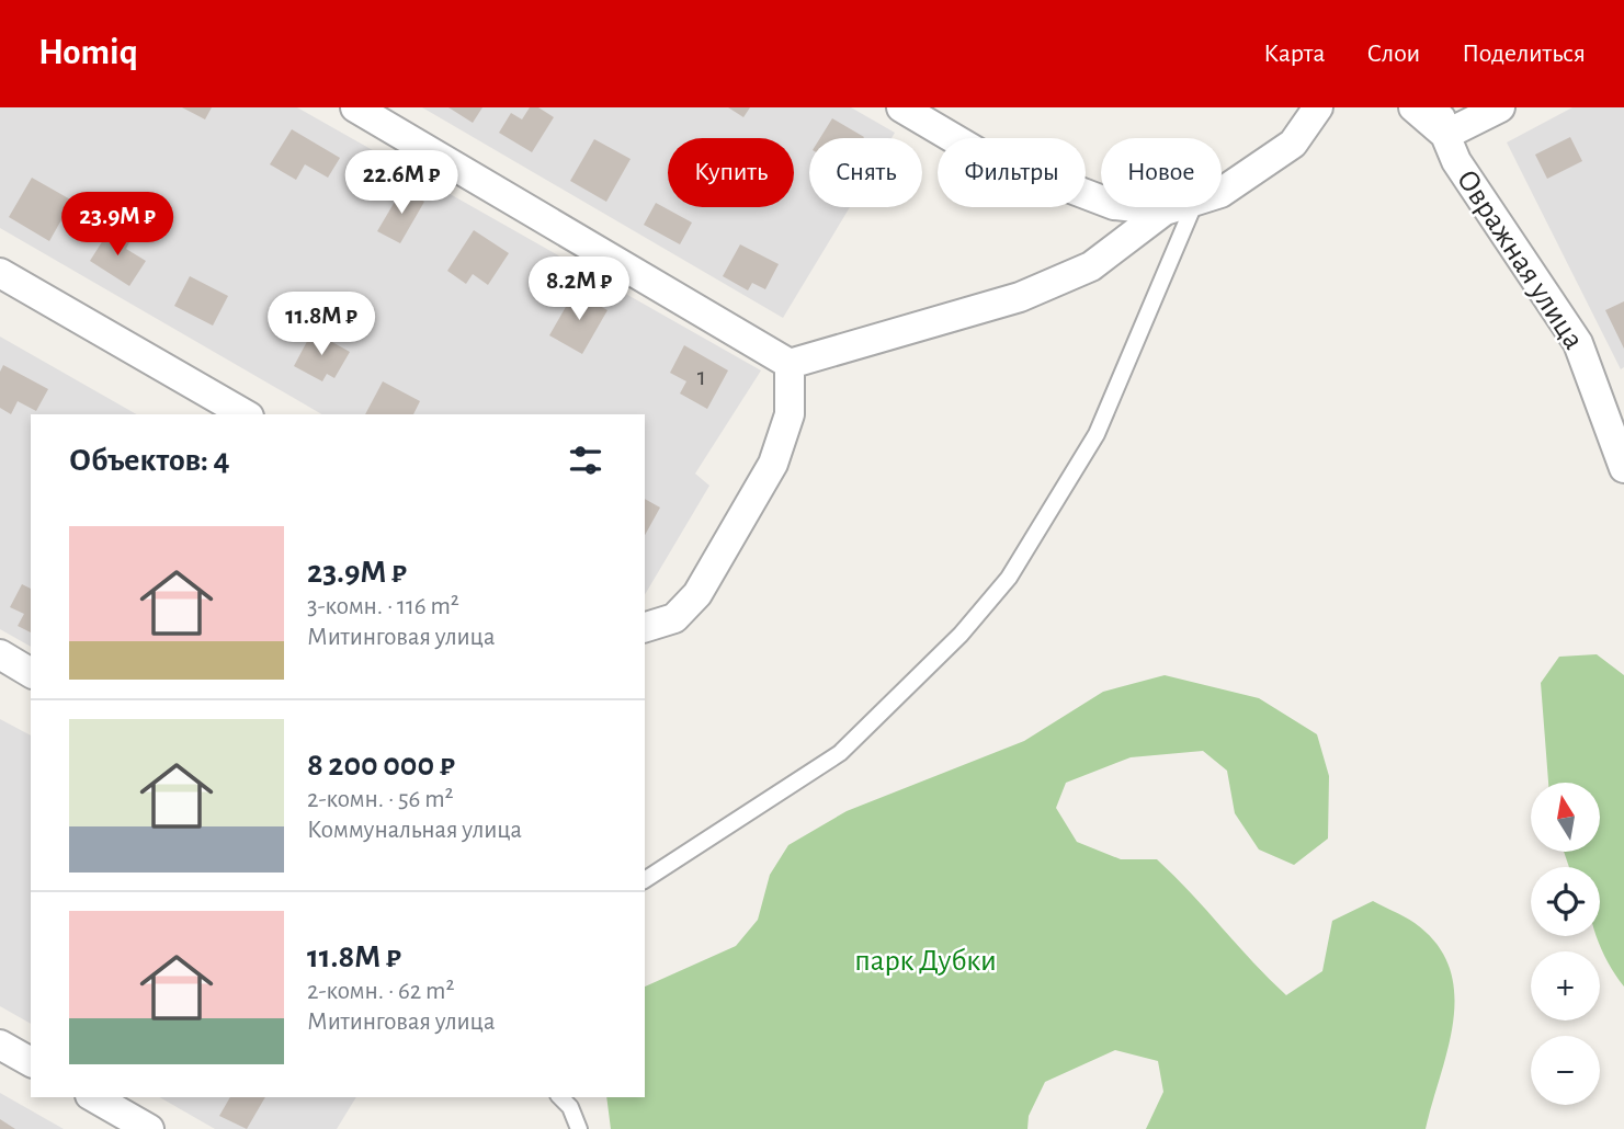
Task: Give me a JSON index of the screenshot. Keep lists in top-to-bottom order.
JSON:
{
  "streets": {
    "street": ["Овражная улица"]
  },
  "parks": ["парк Дубки"],
  "house_numbers": ["1"],
  "north": "top",
  "page": {
    "header": "Homiq",
    "nav": ["Карта", "Слои", "Поделиться"],
    "chip": [
      "Купить",
      "Снять",
      "Фильтры",
      "Новое"
    ],
    "price": [
      "22.6M ₽",
      "23.9M ₽",
      "8.2M ₽",
      "11.8M ₽"
    ],
    "heading": "Объектов: 4",
    "list": [
      {
        "name": "23.9M ₽",
        "note": "3-комн. · 116 m² · Митинговая улица"
      },
      {
        "name": "8 200 000 ₽",
        "note": "2-комн. · 56 m² · Коммунальная улица"
      },
      {
        "name": "11.8M ₽",
        "note": "2-комн. · 62 m² · Митинговая улица"
      }
    ],
    "map_buttons": ["+", "−"]
  }
}
